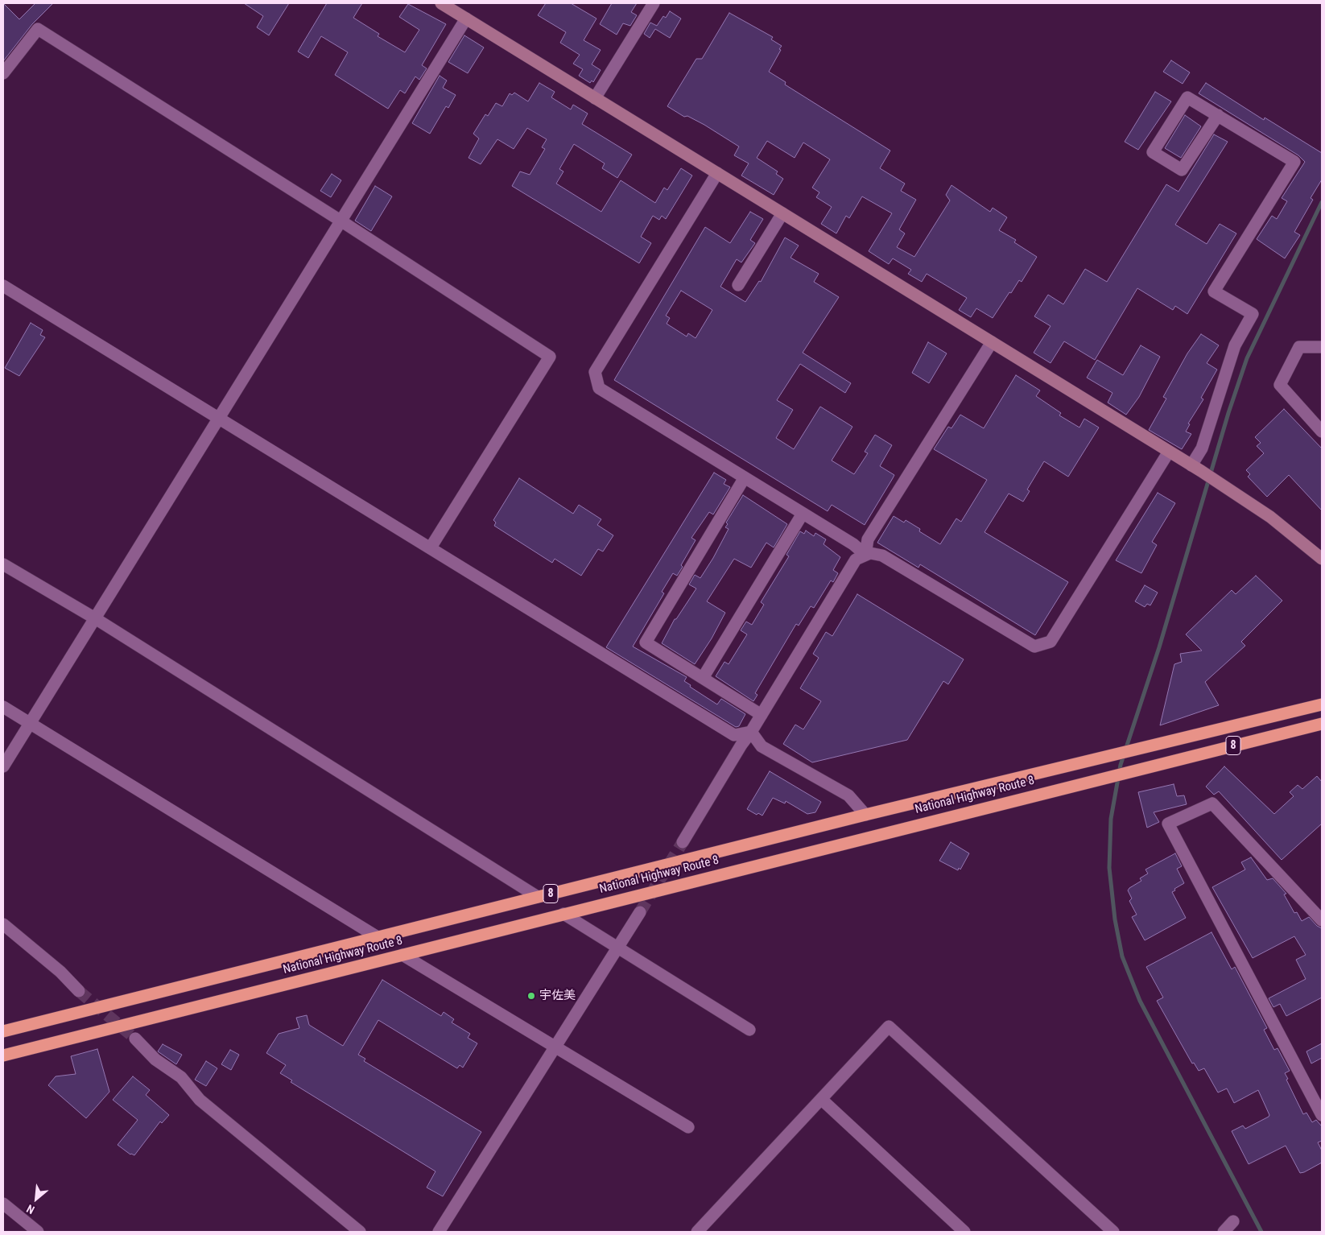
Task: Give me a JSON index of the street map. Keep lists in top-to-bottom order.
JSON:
{
  "streets": {
    "highway": ["8", "National Highway Route 8"]
  },
  "places": ["宇佐美"],
  "north": "bottom left"
}
